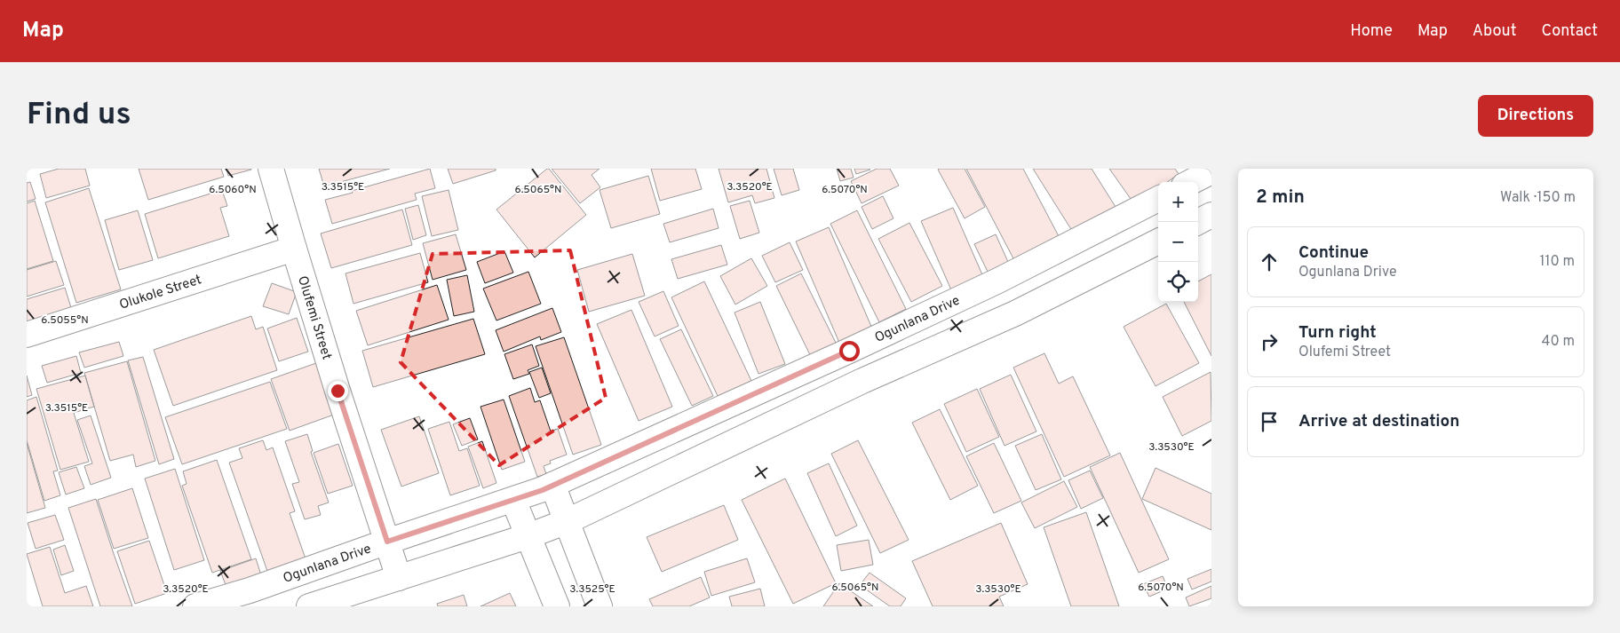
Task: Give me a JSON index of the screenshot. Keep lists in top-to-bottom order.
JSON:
{
  "streets": {
    "main road": ["Olukole Street", "Olufemi Street", "Ogunlana Drive"]
  },
  "crossings": [
    ["Olukole Street", "Olufemi Street"],
    ["Olufemi Street", "Ogunlana Drive"]
  ],
  "page": {
    "header": "Map",
    "nav": [
      "Home",
      "Map",
      "About",
      "Contact"
    ],
    "buttons": "Directions",
    "title": "Find us",
    "heading": ["2 min", "Walk · 150 m"],
    "map_buttons": ["+", "−"],
    "list": [
      ["Continue", "Ogunlana Drive", "110 m"],
      ["Turn right", "Olufemi Street", "40 m"],
      "Arrive at destination"
    ]
  },
  "coordinates": [
    "3.3515°E",
    "3.3520°E",
    "6.5060°N",
    "6.5065°N",
    "6.5070°N",
    "6.5055°N",
    "3.3530°E",
    "3.3525°E"
  ]
}
